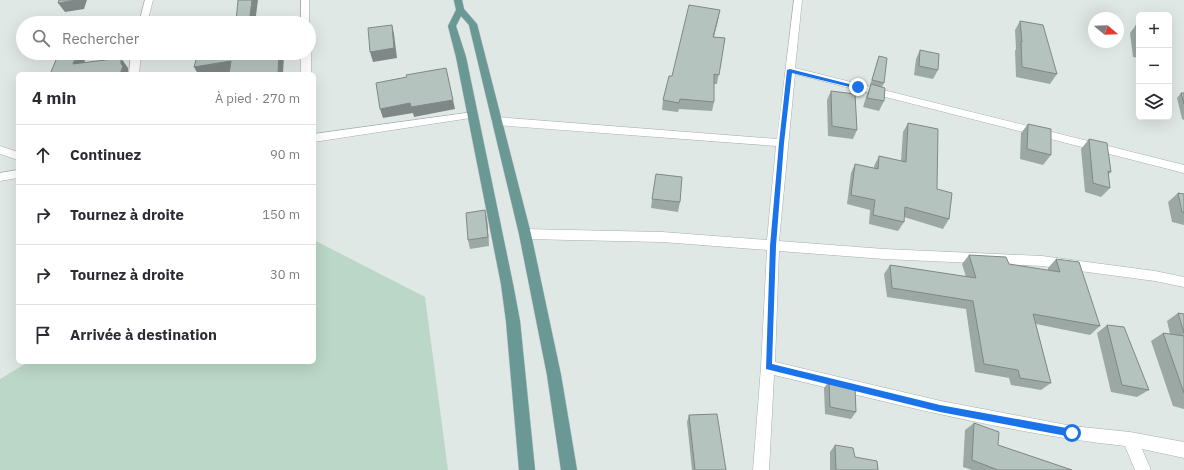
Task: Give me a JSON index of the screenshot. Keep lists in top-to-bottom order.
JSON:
{
  "north": "right",
  "page": {
    "map_buttons": ["+", "−"],
    "search": "Rechercher",
    "heading": ["4 min", "À pied · 270 m"],
    "list": [
      ["Continuez", "90 m"],
      ["Tournez à droite", "150 m"],
      ["Tournez à droite", "30 m"],
      "Arrivée à destination"
    ]
  }
}
